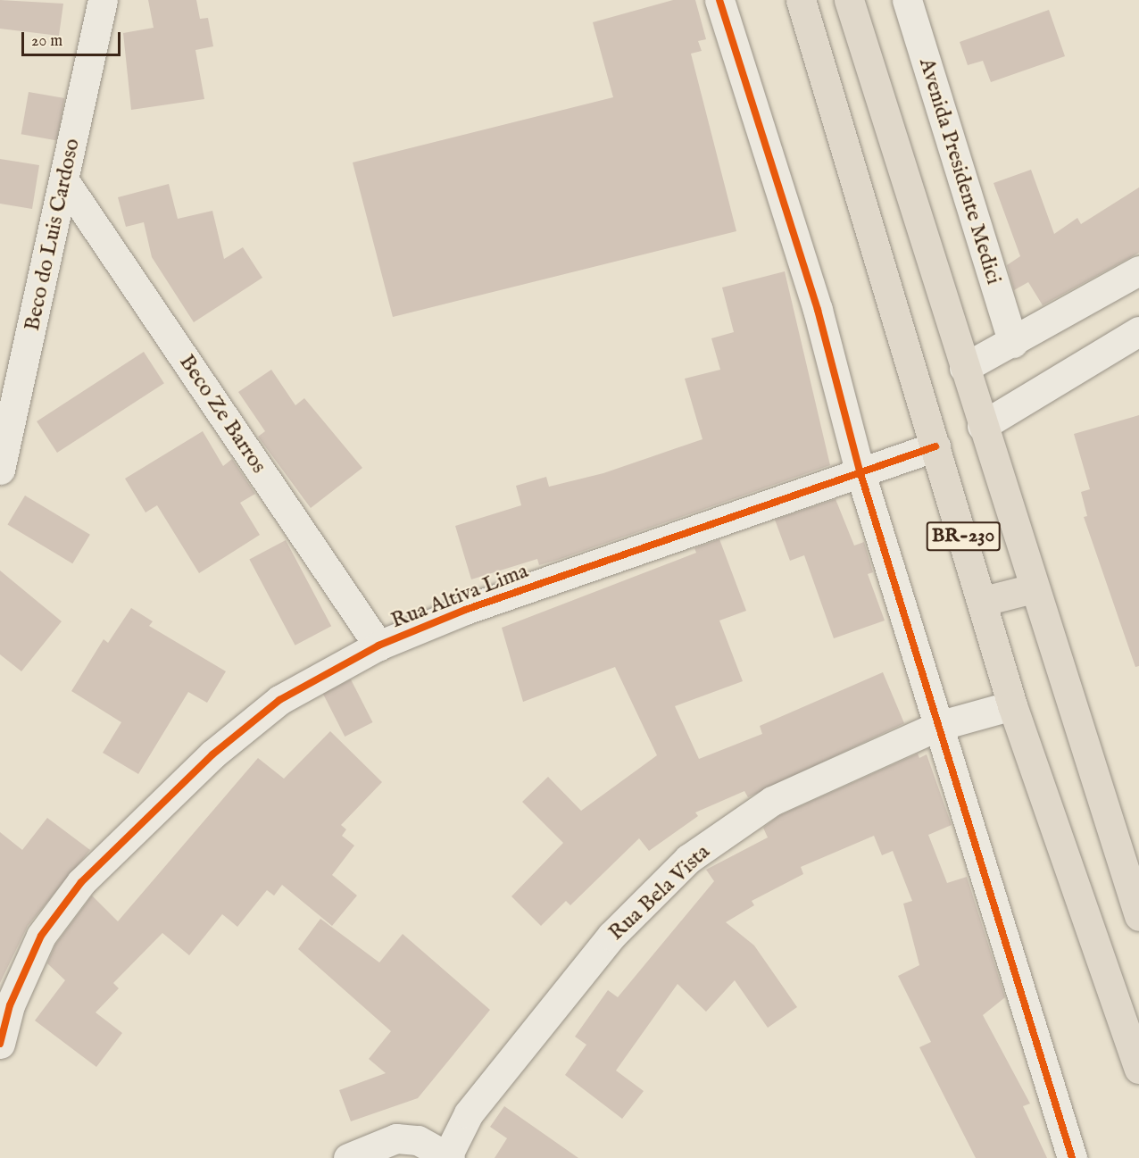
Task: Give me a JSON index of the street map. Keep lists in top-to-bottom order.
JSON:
{
  "streets": {
    "main road": ["BR-230"],
    "street": [
      "Avenida Presidente Medici",
      "Beco do Luis Cardoso",
      "Beco Ze Barros",
      "Rua Altiva Lima",
      "Rua Bela Vista"
    ]
  },
  "crossings": [
    ["Beco do Luis Cardoso", "Beco Ze Barros"],
    ["Beco Ze Barros", "Rua Altiva Lima"],
    ["BR-230", "Rua Altiva Lima"],
    ["BR-230", "Rua Bela Vista"]
  ],
  "scale_bar": "20 m"
}
